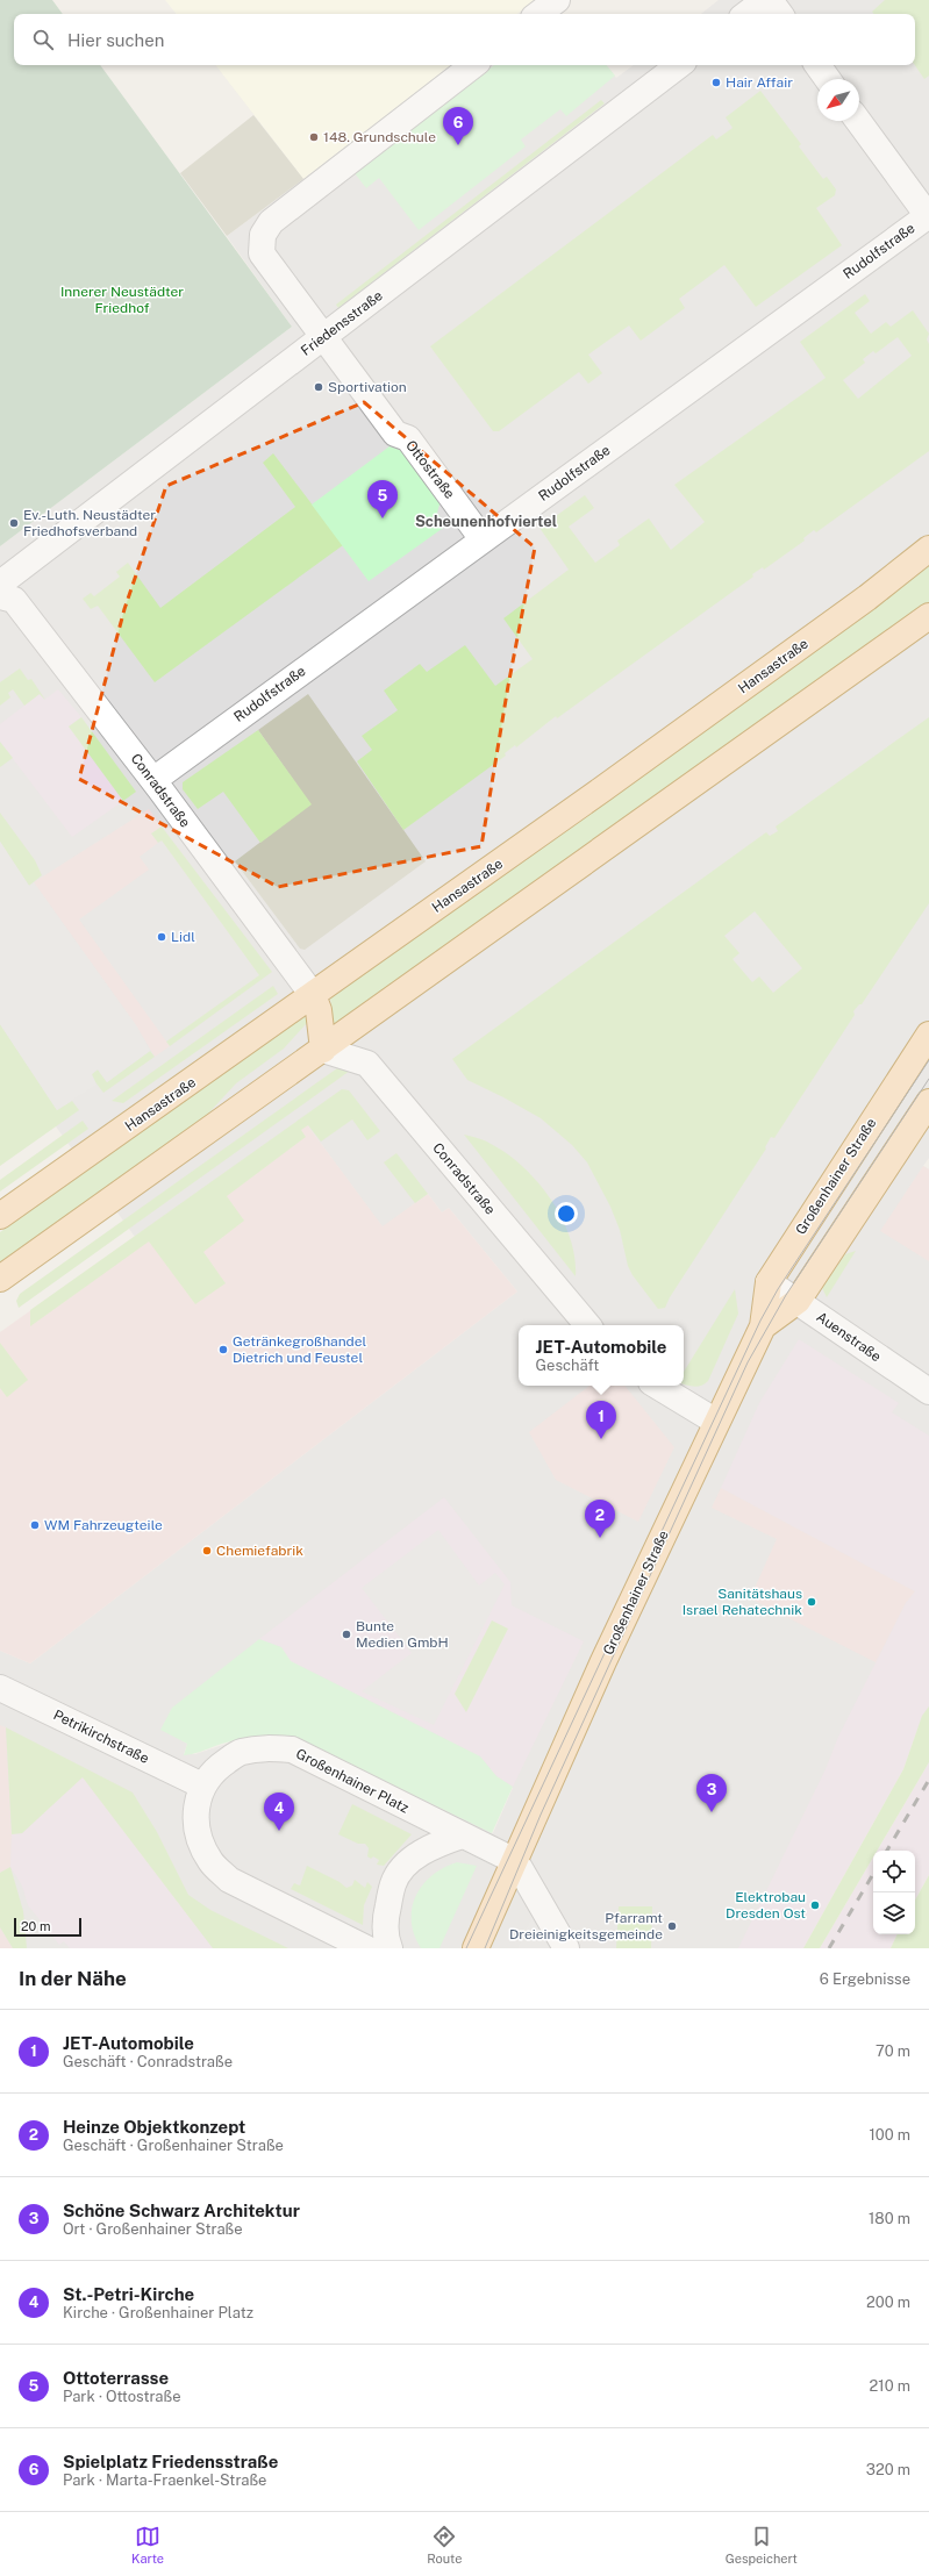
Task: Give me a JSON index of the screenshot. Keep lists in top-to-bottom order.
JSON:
{
  "streets": {
    "main road": ["Hansastraße", "Großenhainer Straße"],
    "street": [
      "Rudolfstraße",
      "Friedensstraße",
      "Ottostraße",
      "Conradstraße",
      "Auenstraße",
      "Petrikirchstraße",
      "Großenhainer Platz"
    ]
  },
  "crossings": [
    ["Rudolfstraße", "Ottostraße"],
    ["Rudolfstraße", "Conradstraße"],
    ["Friedensstraße", "Ottostraße"],
    ["Hansastraße", "Conradstraße"],
    ["Großenhainer Straße", "Auenstraße"],
    ["Großenhainer Straße", "Großenhainer Platz"],
    ["Petrikirchstraße", "Großenhainer Platz"]
  ],
  "districts": ["Scheunenhofviertel"],
  "parks": ["Innerer Neustädter Friedhof"],
  "places": [
    "Hair Affair",
    "148. Grundschule",
    "Sportivation",
    "Ev.-Luth. Neustädter Friedhofsverband",
    "Lidl",
    "Getränkegroßhandel Dietrich und Feustel",
    "WM Fahrzeugteile",
    "Chemiefabrik",
    "Sanitätshaus Israel Rehatechnik",
    "Bunte Medien GmbH",
    "Elektrobau Dresden Ost",
    "Pfarramt Dreieinigkeitsgemeinde"
  ],
  "scale_bar": "20 m",
  "north": "bottom left",
  "page": {
    "search": "Hier suchen",
    "pins": [
      "6",
      "5",
      "1",
      "2",
      "3",
      "4"
    ],
    "popup": ["JET-Automobile", "Geschäft"],
    "scale": "20 m",
    "heading": ["In der Nähe", "6 Ergebnisse"],
    "list": [
      {
        "mark": "1",
        "name": "JET-Automobile",
        "note": "Geschäft · Conradstraße",
        "value": "70 m"
      },
      {
        "mark": "2",
        "name": "Heinze Objektkonzept",
        "note": "Geschäft · Großenhainer Straße",
        "value": "100 m"
      },
      {
        "mark": "3",
        "name": "Schöne Schwarz Architektur",
        "note": "Ort · Großenhainer Straße",
        "value": "180 m"
      },
      {
        "mark": "4",
        "name": "St.-Petri-Kirche",
        "note": "Kirche · Großenhainer Platz",
        "value": "200 m"
      },
      {
        "mark": "5",
        "name": "Ottoterrasse",
        "note": "Park · Ottostraße",
        "value": "210 m"
      },
      {
        "mark": "6",
        "name": "Spielplatz Friedensstraße",
        "note": "Park · Marta-Fraenkel-Straße",
        "value": "320 m"
      }
    ],
    "nav": ["Karte", "Route", "Gespeichert"]
  }
}
